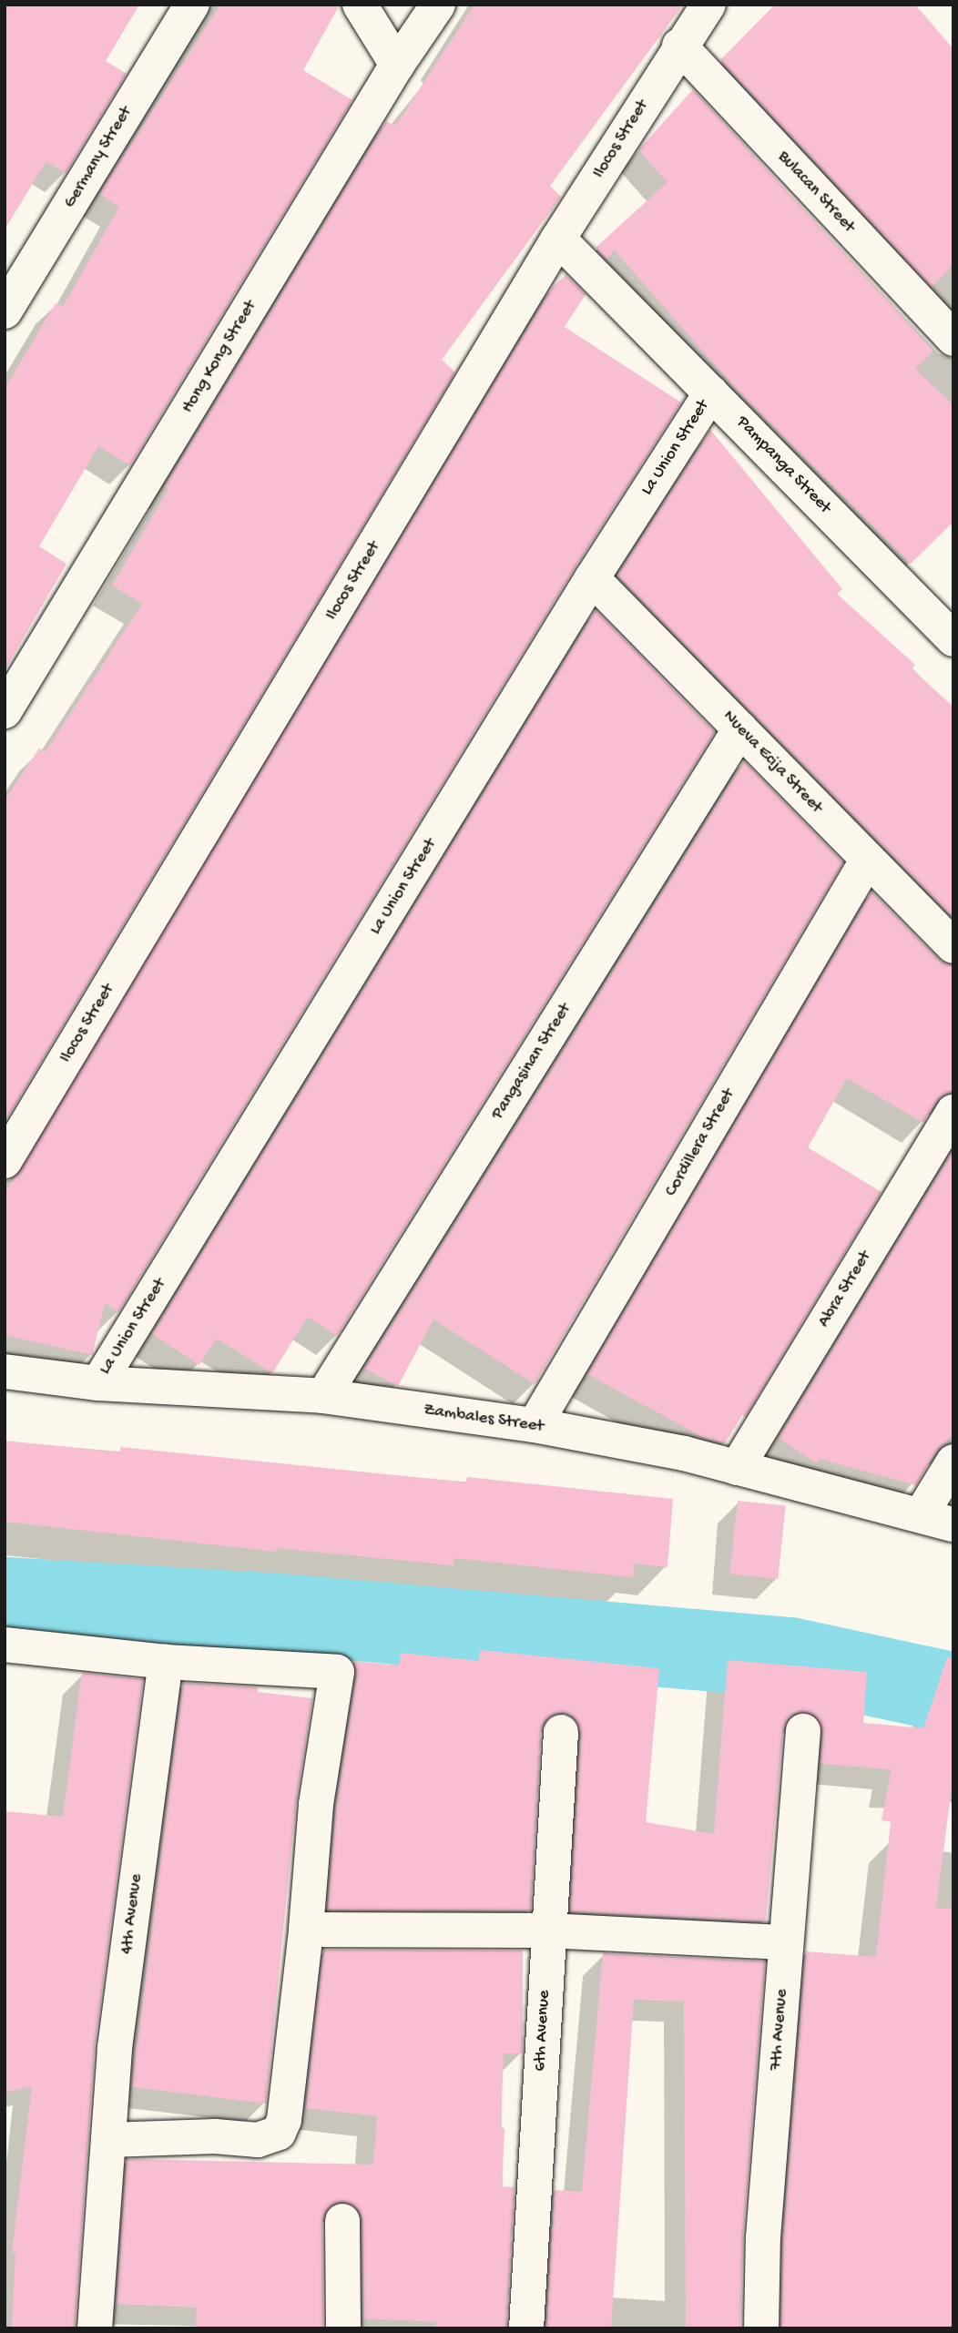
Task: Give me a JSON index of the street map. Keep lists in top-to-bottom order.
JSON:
{
  "streets": {
    "street": [
      "Ilocos Street",
      "Germany Street",
      "Bulacan Street",
      "Hong Kong Street",
      "La Union Street",
      "Pampanga Street",
      "Nueva Ecija Street",
      "Pangasinan Street",
      "Cordillera Street",
      "Abra Street",
      "Zambales Street",
      "4th Avenue",
      "7th Avenue",
      "6th Avenue"
    ]
  },
  "crossings": [
    ["Ilocos Street", "Bulacan Street"],
    ["Ilocos Street", "Pampanga Street"],
    ["La Union Street", "Pampanga Street"],
    ["La Union Street", "Nueva Ecija Street"],
    ["La Union Street", "Zambales Street"],
    ["Nueva Ecija Street", "Pangasinan Street"],
    ["Nueva Ecija Street", "Cordillera Street"],
    ["Pangasinan Street", "Zambales Street"],
    ["Cordillera Street", "Zambales Street"],
    ["Abra Street", "Zambales Street"]
  ]
}
